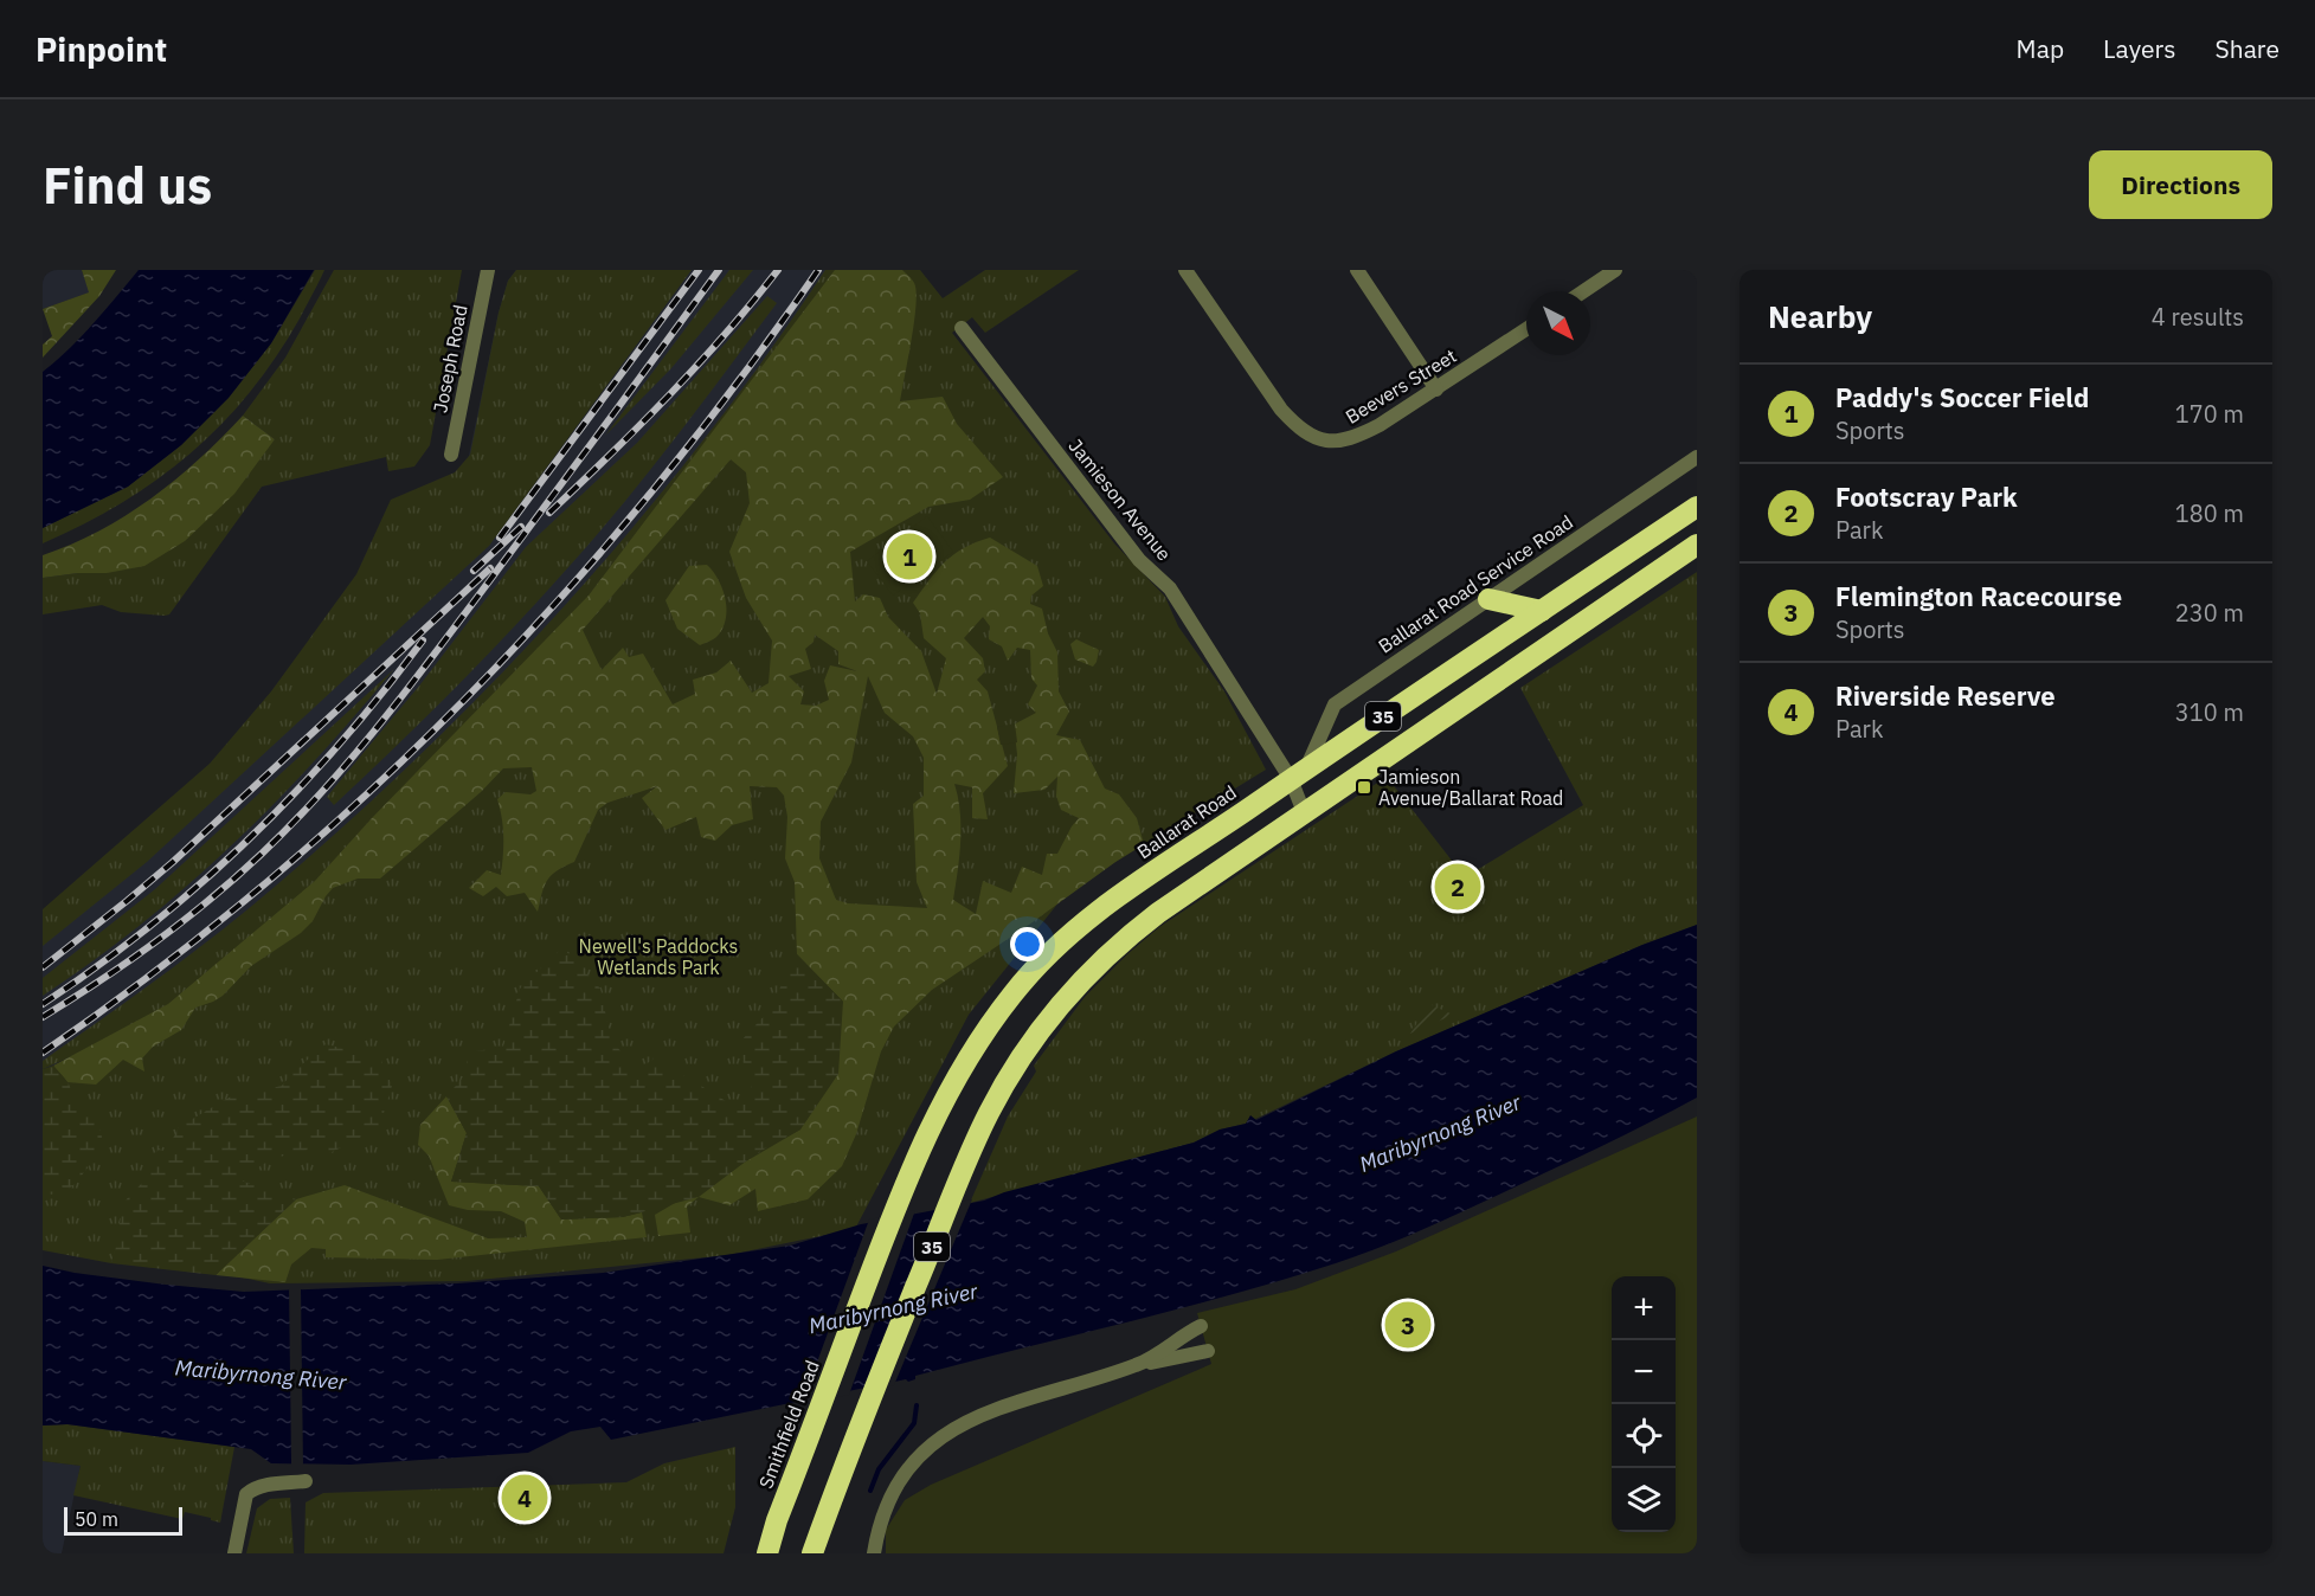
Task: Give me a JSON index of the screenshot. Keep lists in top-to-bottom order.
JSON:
{
  "streets": {
    "highway": ["35", "Ballarat Road", "Smithfield Road"],
    "street": [
      "Joseph Road",
      "Beevers Street",
      "Jamieson Avenue",
      "Ballarat Road Service Road"
    ]
  },
  "crossings": [
    ["Jamieson Avenue", "Ballarat Road Service Road"],
    ["Jamieson Avenue", "35"],
    ["Jamieson Avenue", "Ballarat Road"],
    ["Ballarat Road Service Road", "Ballarat Road"],
    ["Ballarat Road", "Smithfield Road"]
  ],
  "water": ["Maribyrnong River"],
  "parks": ["Newell's Paddocks Wetlands Park"],
  "places": {
    "transit": ["Jamieson Avenue/Ballarat Road"]
  },
  "scale_bar": "50 m",
  "north": "bottom right",
  "page": {
    "header": "Pinpoint",
    "nav": ["Map", "Layers", "Share"],
    "buttons": "Directions",
    "title": "Find us",
    "heading": ["Nearby", "4 results"],
    "list": [
      {
        "mark": "1",
        "name": "Paddy's Soccer Field",
        "note": "Sports",
        "value": "170 m"
      },
      {
        "mark": "2",
        "name": "Footscray Park",
        "note": "Park",
        "value": "180 m"
      },
      {
        "mark": "3",
        "name": "Flemington Racecourse",
        "note": "Sports",
        "value": "230 m"
      },
      {
        "mark": "4",
        "name": "Riverside Reserve",
        "note": "Park",
        "value": "310 m"
      }
    ],
    "pins": [
      "1",
      "2",
      "3",
      "4"
    ],
    "map_buttons": ["+", "−"],
    "scale": "50 m"
  }
}
